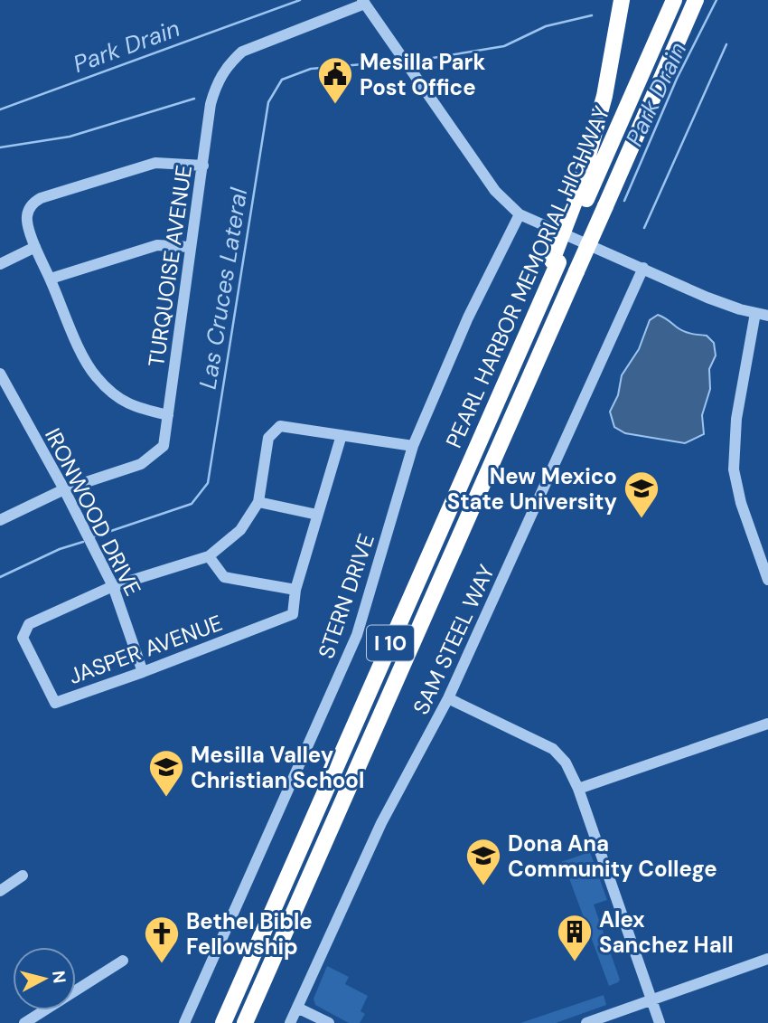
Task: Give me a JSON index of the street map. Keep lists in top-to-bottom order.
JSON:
{
  "streets": {
    "highway": ["PEARL HARBOR MEMORIAL HIGHWAY", "I 10"],
    "street": [
      "TURQUOISE AVENUE",
      "IRONWOOD DRIVE",
      "STERN DRIVE",
      "SAM STEEL WAY",
      "JASPER AVENUE"
    ]
  },
  "crossings": [
    ["TURQUOISE AVENUE", "IRONWOOD DRIVE"],
    ["IRONWOOD DRIVE", "JASPER AVENUE"],
    ["STERN DRIVE", "JASPER AVENUE"]
  ],
  "water": ["Park Drain", "Las Cruces Lateral"],
  "places": {
    "public building": ["Mesilla Park Post Office"],
    "school or university": ["New Mexico State University", "Mesilla Valley Christian School", "Dona Ana Community College"],
    "building": ["Alex Sanchez Hall"],
    "church": ["Bethel Bible Fellowship"]
  },
  "north": "right"
}
